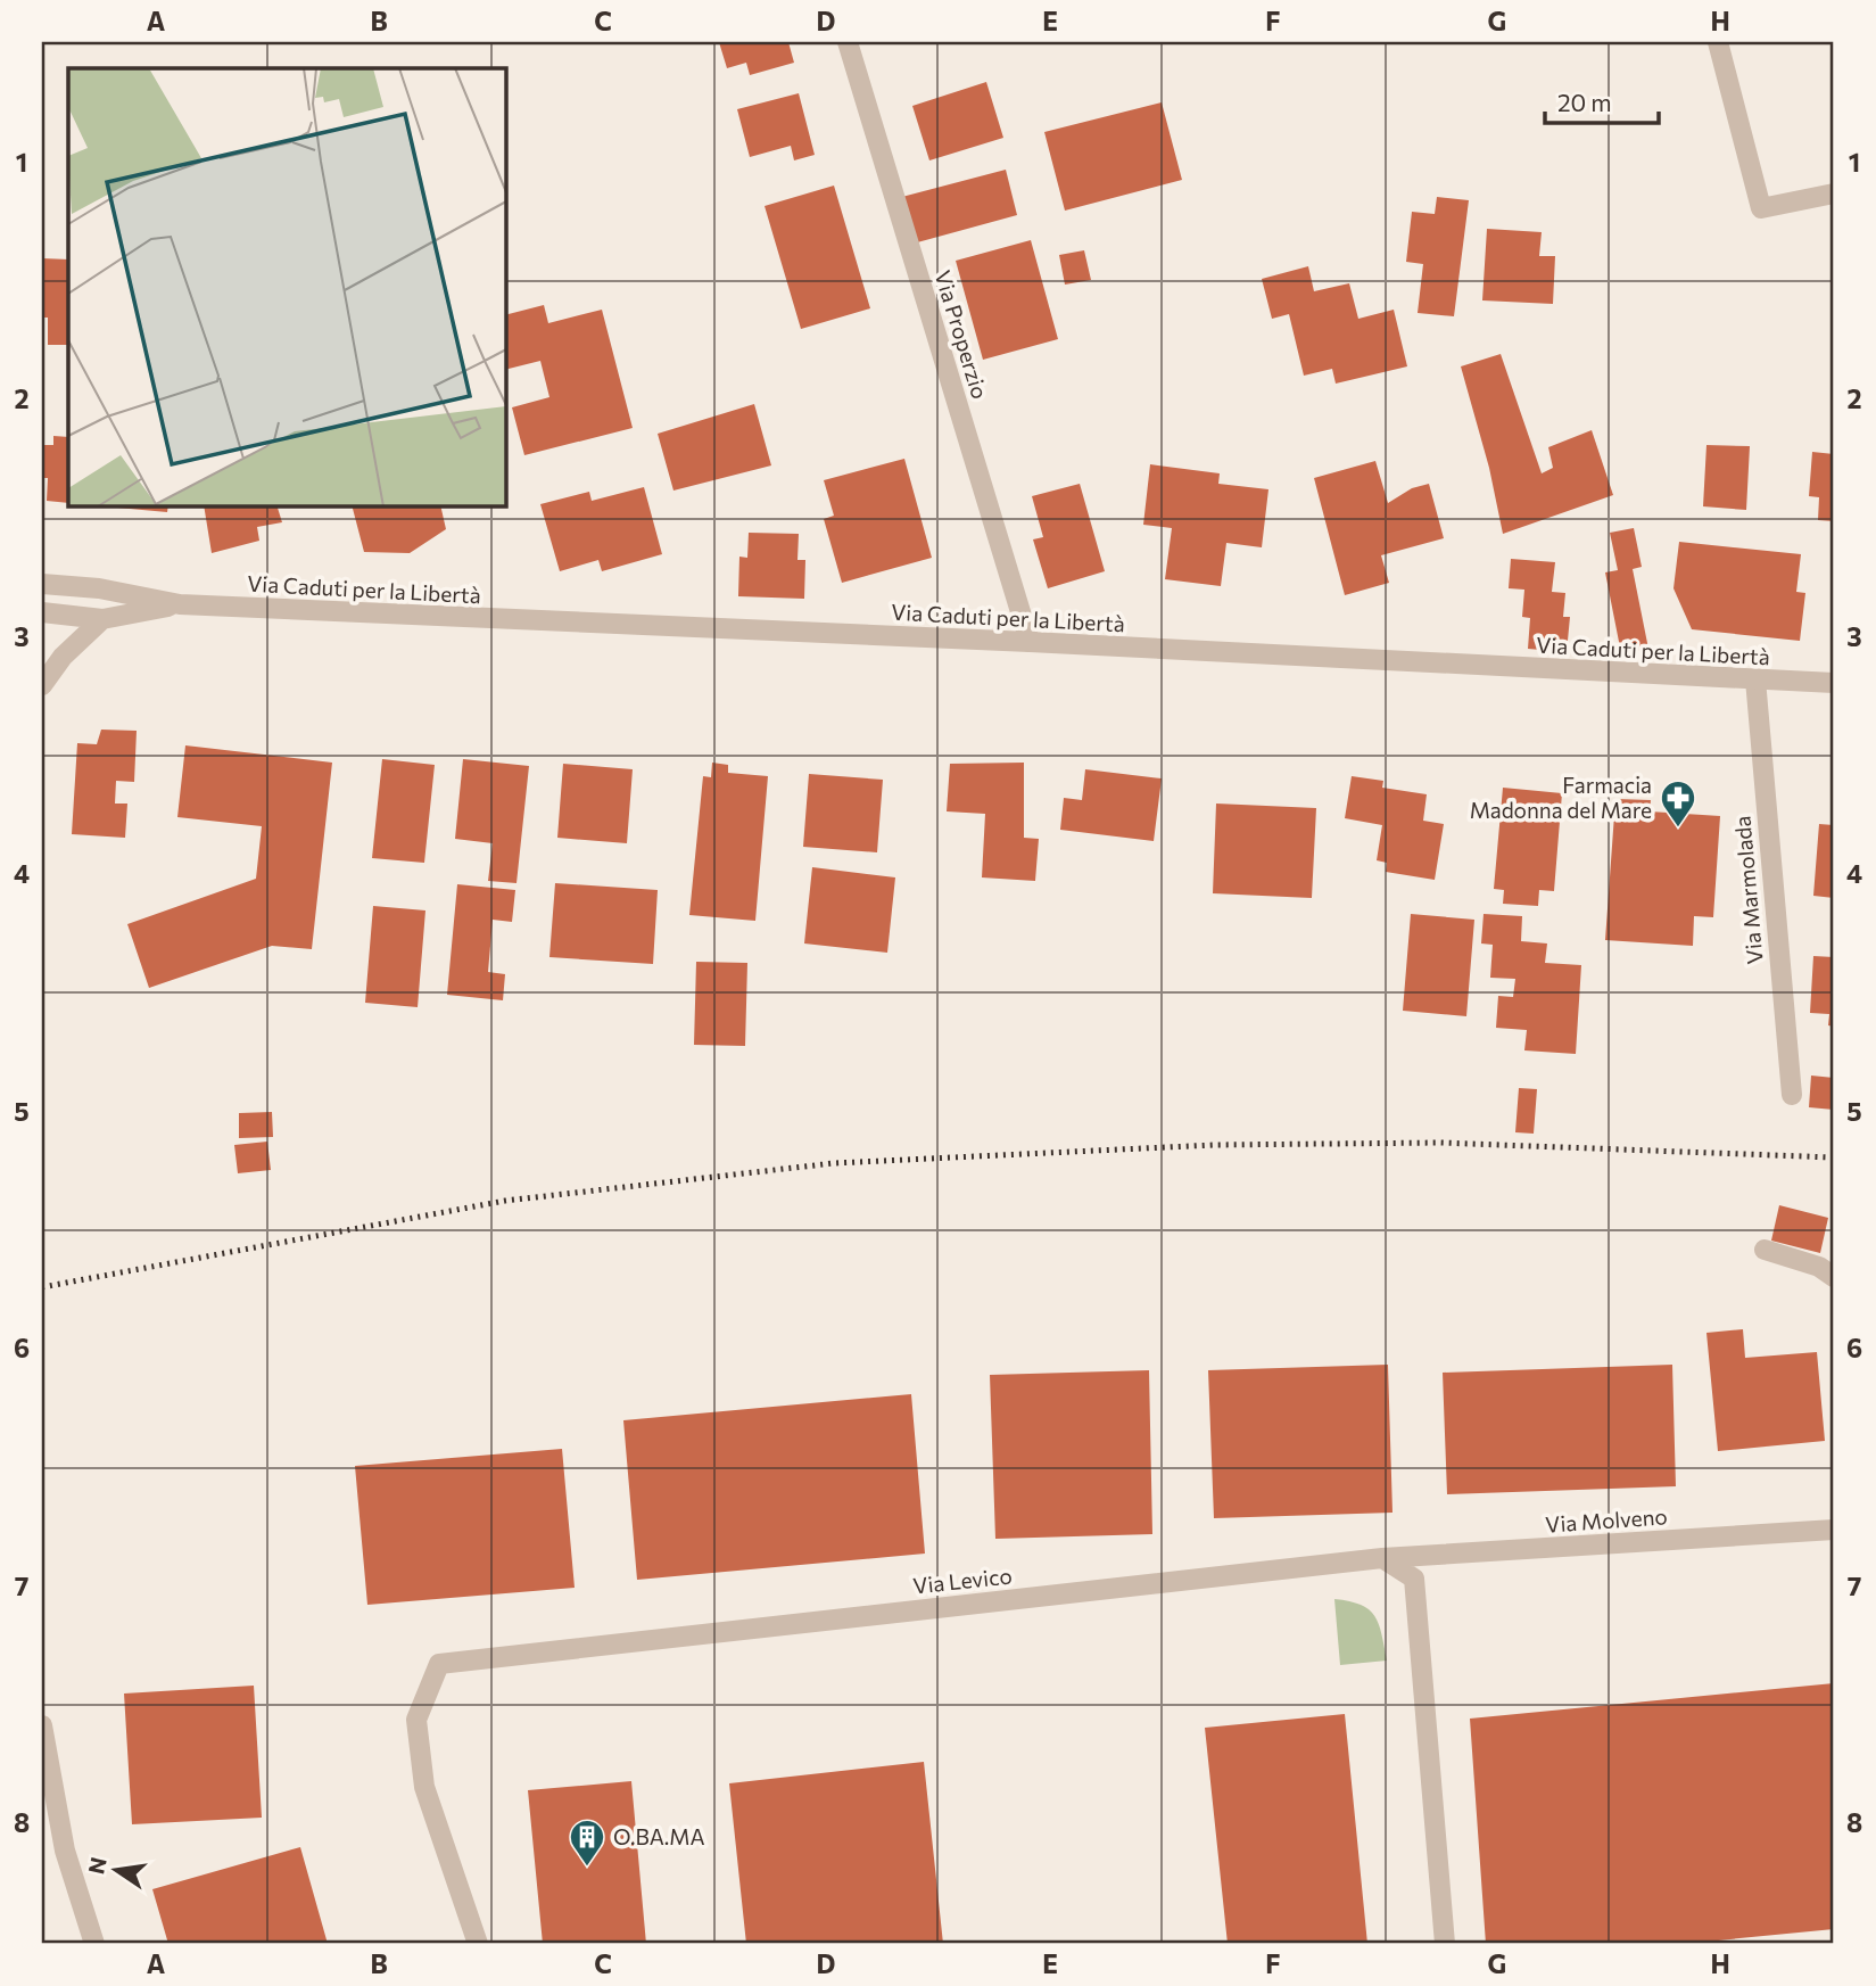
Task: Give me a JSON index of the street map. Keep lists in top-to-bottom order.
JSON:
{
  "streets": {
    "street": [
      "Via Properzio",
      "Via Caduti per la Libertà",
      "Via Marmolada",
      "Via Molveno",
      "Via Levico"
    ]
  },
  "crossings": [
    ["Via Properzio", "Via Caduti per la Libertà"],
    ["Via Caduti per la Libertà", "Via Marmolada"],
    ["Via Molveno", "Via Levico"]
  ],
  "places": {
    "pharmacy": ["Farmacia Madonna del Mare"],
    "building": ["O.BA.MA"]
  },
  "scale_bar": "20 m",
  "north": "left",
  "grid": {
    "columns": [
      "A",
      "B",
      "C",
      "D",
      "E",
      "F",
      "G",
      "H"
    ],
    "rows": [
      "1",
      "2",
      "3",
      "4",
      "5",
      "6",
      "7",
      "8"
    ]
  }
}
